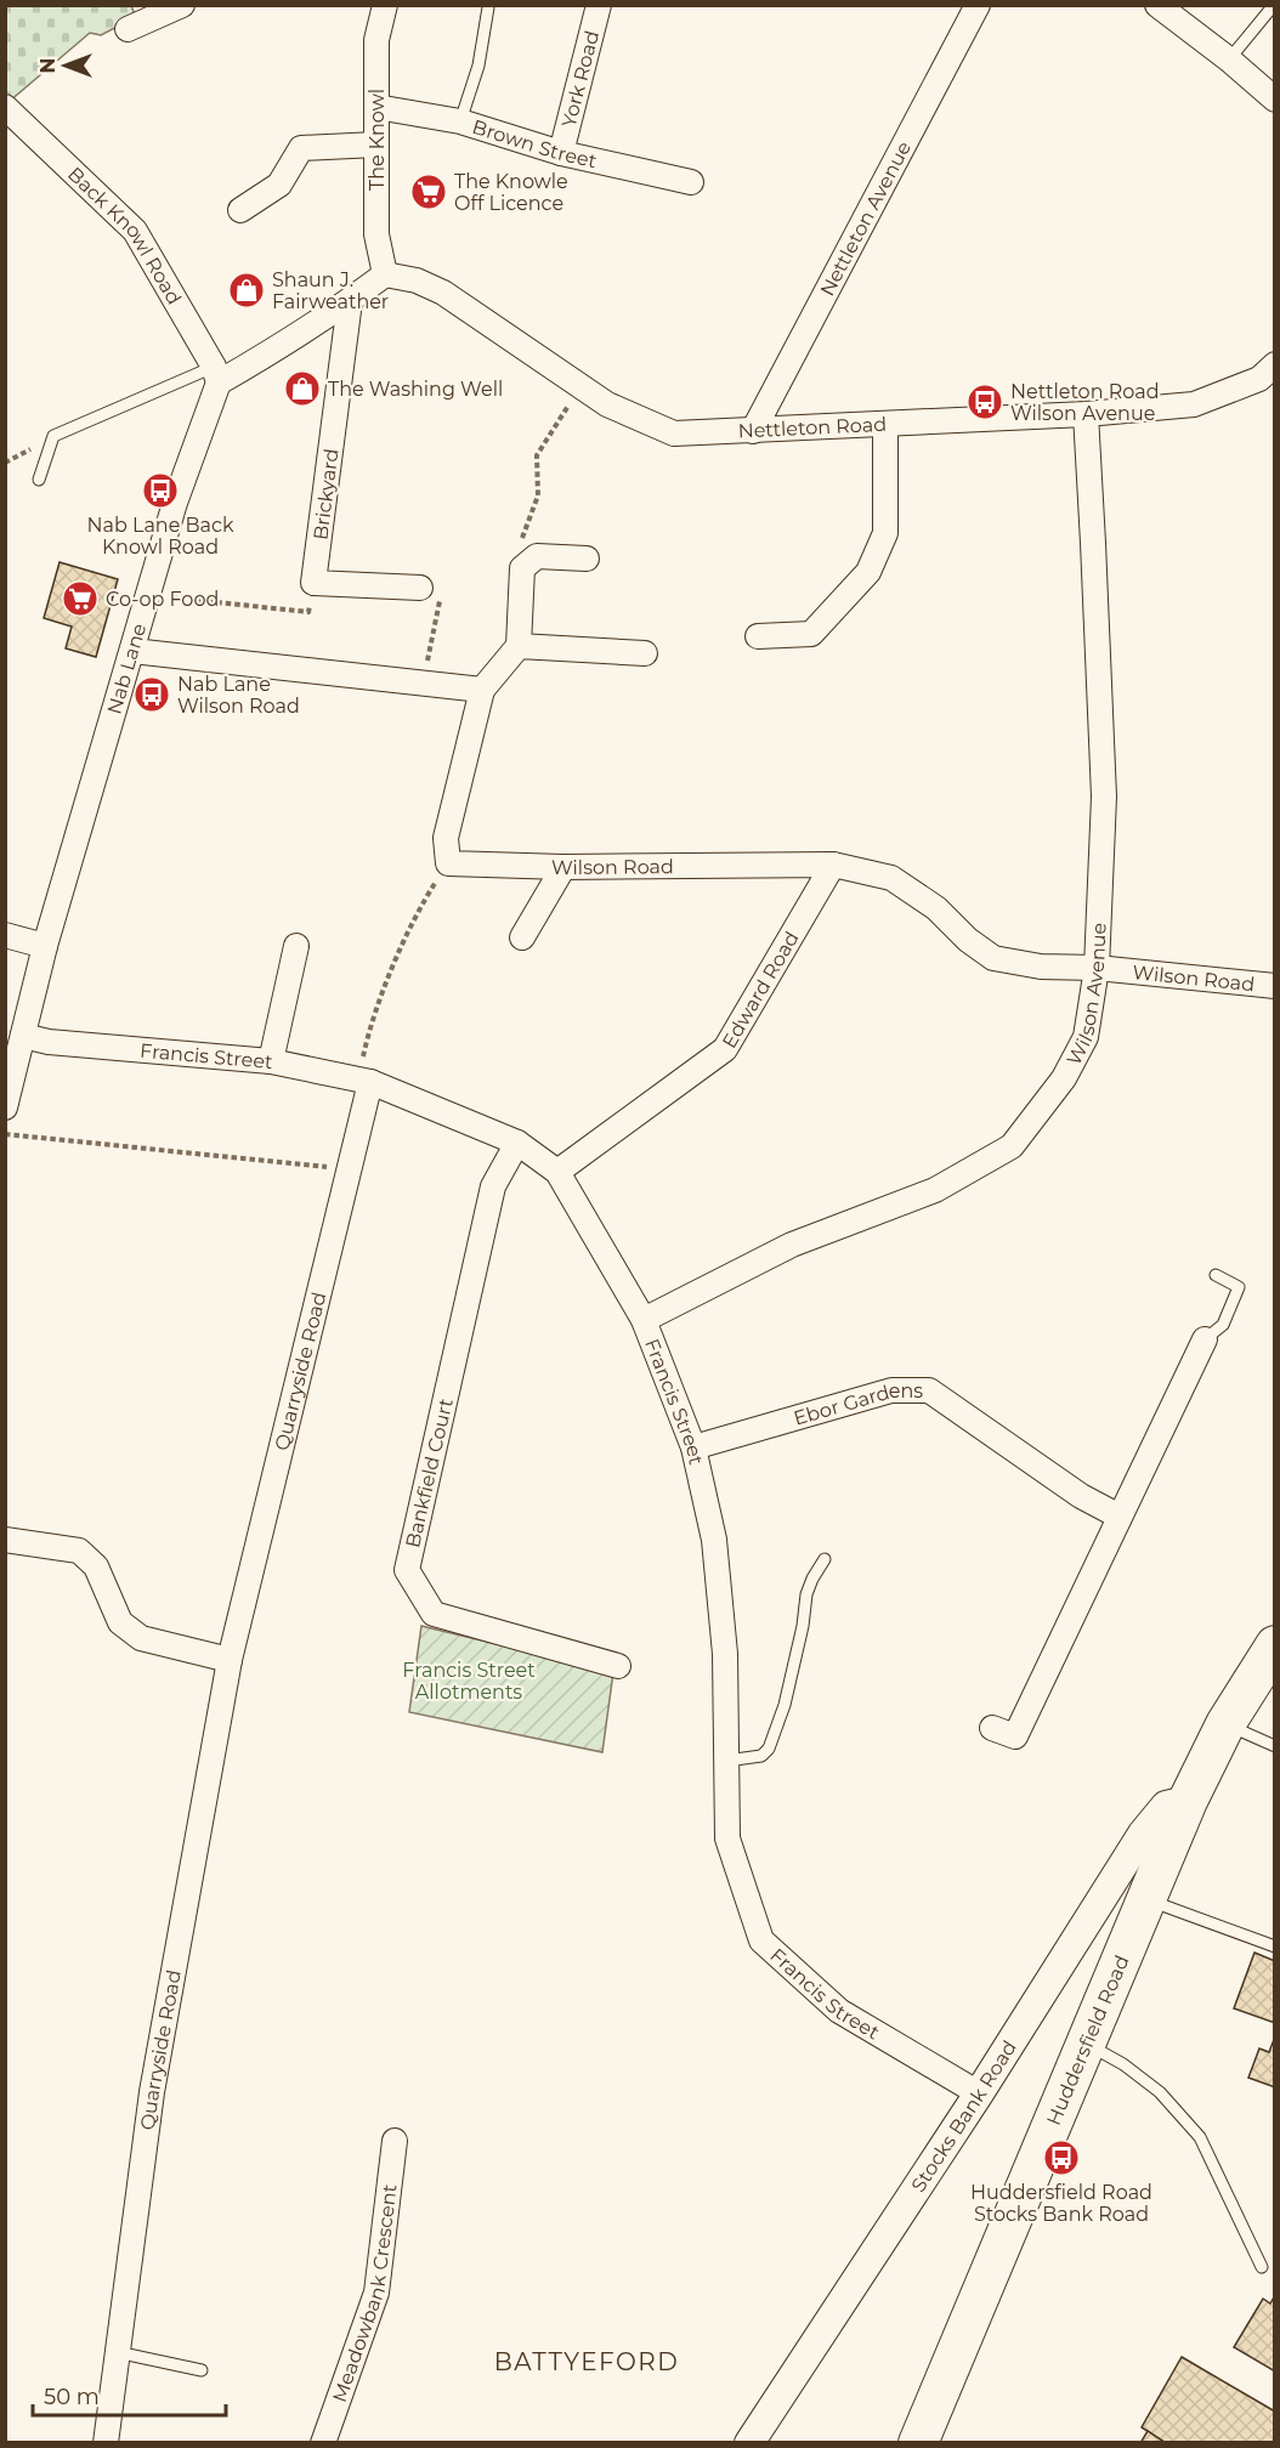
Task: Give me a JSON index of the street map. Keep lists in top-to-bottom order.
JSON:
{
  "streets": {
    "highway": ["Huddersfield Road"],
    "street": [
      "York Road",
      "The Knowl",
      "Brown Street",
      "Nettleton Avenue",
      "Back Knowl Road",
      "Nettleton Road",
      "Brickyard",
      "Nab Lane",
      "Wilson Road",
      "Edward Road",
      "Wilson Avenue",
      "Francis Street",
      "Quarryside Road",
      "Ebor Gardens",
      "Bankfield Court",
      "Stocks Bank Road",
      "Meadowbank Crescent"
    ]
  },
  "crossings": [
    ["York Road", "Brown Street"],
    ["The Knowl", "Brown Street"],
    ["The Knowl", "Nettleton Road"],
    ["Nettleton Avenue", "Nettleton Road"],
    ["Back Knowl Road", "Nab Lane"],
    ["Nettleton Road", "Wilson Avenue"],
    ["Nab Lane", "Francis Street"],
    ["Wilson Road", "Edward Road"],
    ["Wilson Road", "Wilson Avenue"],
    ["Edward Road", "Francis Street"],
    ["Wilson Avenue", "Francis Street"],
    ["Francis Street", "Quarryside Road"],
    ["Francis Street", "Ebor Gardens"],
    ["Francis Street", "Bankfield Court"],
    ["Francis Street", "Stocks Bank Road"],
    ["Huddersfield Road", "Stocks Bank Road"]
  ],
  "districts": ["BATTYEFORD"],
  "parks": ["Francis Street Allotments"],
  "places": {
    "supermarket": ["The Knowle Off Licence", "Co-op Food"],
    "shop": ["Shaun J. Fairweather", "The Washing Well"],
    "bus stop": [
      "Nettleton Road Wilson Avenue",
      "Nab Lane Back Knowl Road",
      "Nab Lane Wilson Road",
      "Huddersfield Road Stocks Bank Road"
    ]
  },
  "scale_bar": "50 m",
  "north": "left"
}
